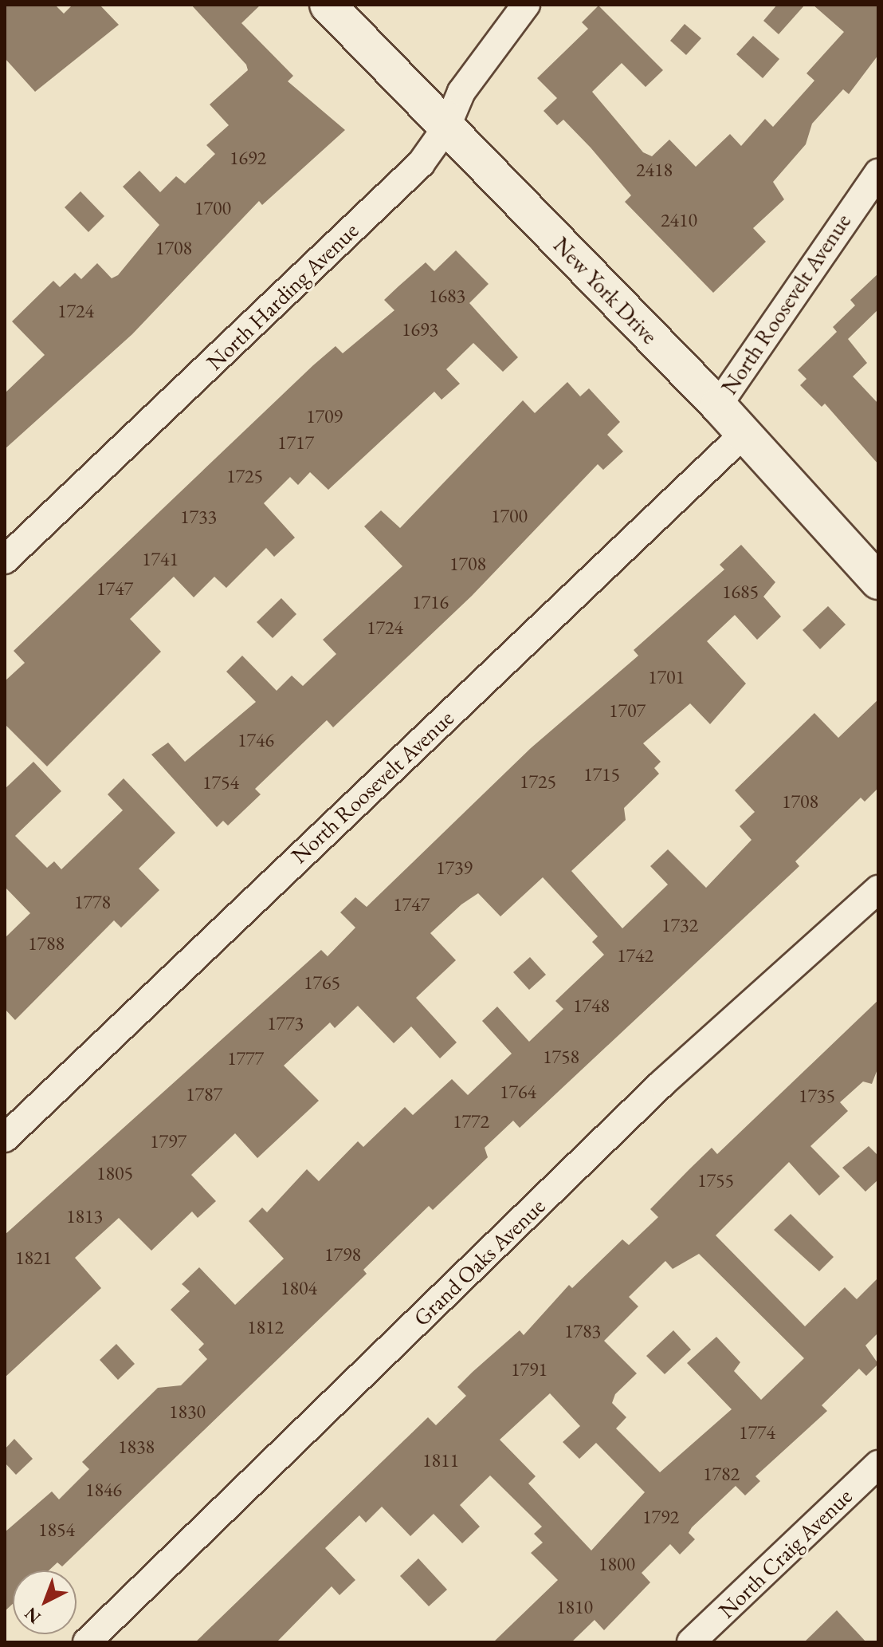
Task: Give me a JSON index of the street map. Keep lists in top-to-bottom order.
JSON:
{
  "streets": {
    "street": [
      "New York Drive",
      "North Harding Avenue",
      "North Roosevelt Avenue",
      "Grand Oaks Avenue",
      "North Craig Avenue"
    ]
  },
  "crossings": [
    ["New York Drive", "North Harding Avenue"],
    ["New York Drive", "North Roosevelt Avenue"]
  ],
  "house_numbers": [
    "1692",
    "2418",
    "1700",
    "2410",
    "1708",
    "1683",
    "1724",
    "1693",
    "1709",
    "1717",
    "1725",
    "1700",
    "1733",
    "1741",
    "1708",
    "1747",
    "1685",
    "1716",
    "1724",
    "1701",
    "1707",
    "1746",
    "1715",
    "1725",
    "1754",
    "1708",
    "1739",
    "1778",
    "1747",
    "1732",
    "1788",
    "1742",
    "1765",
    "1748",
    "1773",
    "1758",
    "1777",
    "1764",
    "1787",
    "1735",
    "1772",
    "1797",
    "1805",
    "1755",
    "1813",
    "1798",
    "1821",
    "1804",
    "1812",
    "1783",
    "1791",
    "1830",
    "1774",
    "1838",
    "1811",
    "1782",
    "1846",
    "1792",
    "1854",
    "1800",
    "1810"
  ],
  "north": "bottom left"
}
